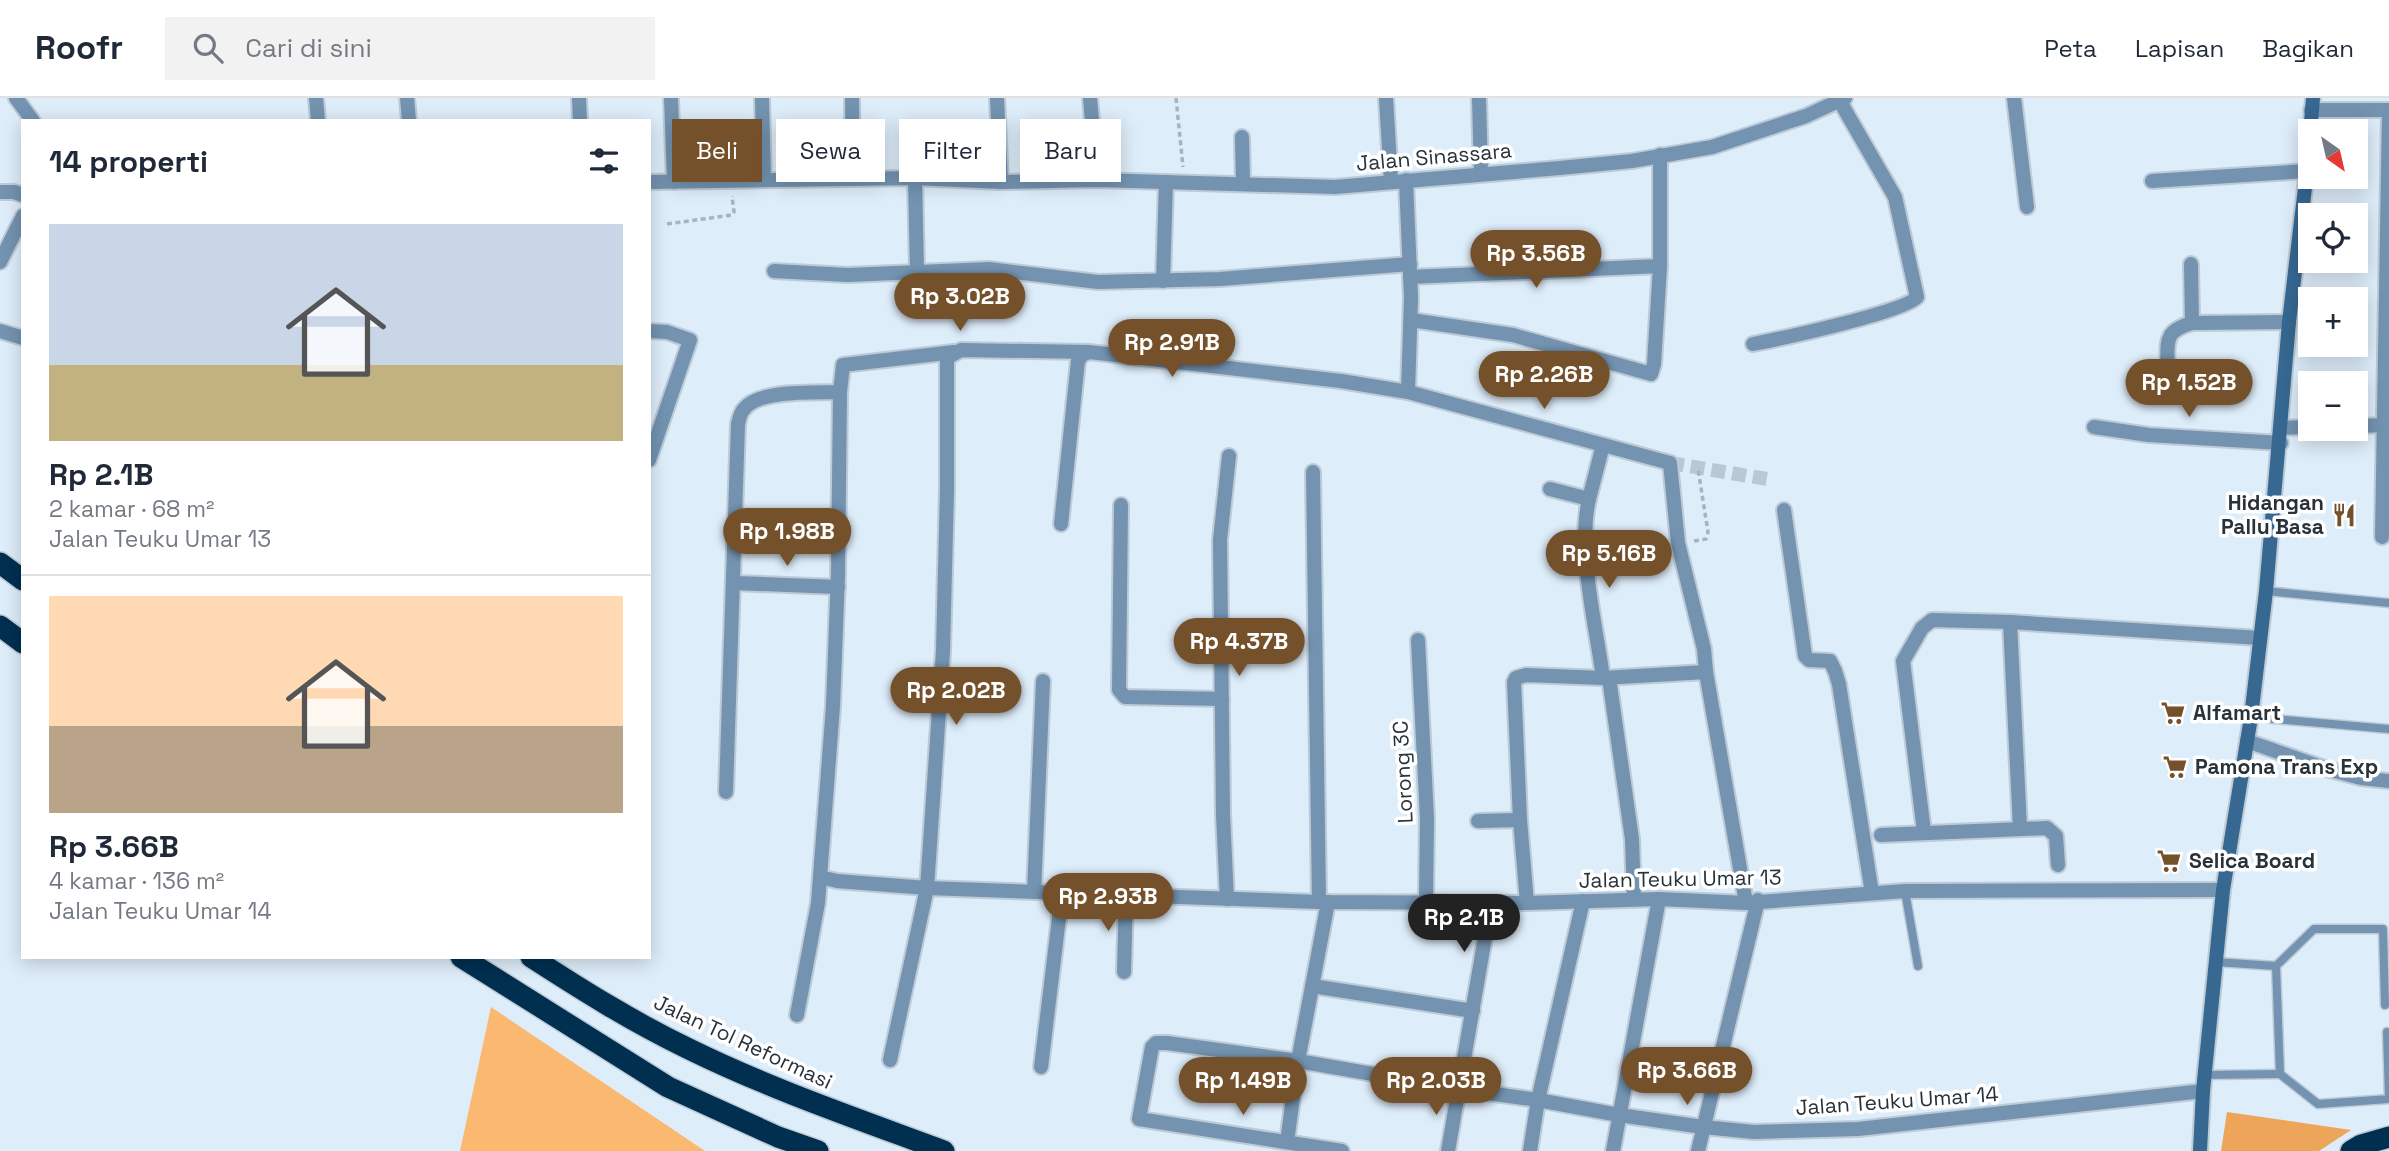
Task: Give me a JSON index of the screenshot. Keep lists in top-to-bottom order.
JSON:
{
  "streets": {
    "highway": ["Jalan Tol Reformasi"],
    "street": [
      "Jalan Sinassara",
      "Lorong 3C",
      "Jalan Teuku Umar 13",
      "Jalan Teuku Umar 14"
    ]
  },
  "crossings": [
    ["Lorong 3C", "Jalan Teuku Umar 13"]
  ],
  "places": {
    "restaurant": ["Hidangan Pallu Basa"],
    "supermarket": ["Alfamart", "Pamona Trans Exp", "Selica Board"]
  },
  "north": "bottom right",
  "page": {
    "header": "Roofr",
    "search": "Cari di sini",
    "nav": ["Peta", "Lapisan", "Bagikan"],
    "map_buttons": ["+", "−"],
    "chip": [
      "Beli",
      "Sewa",
      "Filter",
      "Baru"
    ],
    "heading": "14 properti",
    "list": [
      {
        "name": "Rp 2.1B",
        "note": "2 kamar · 68 m² · Jalan Teuku Umar 13"
      },
      {
        "name": "Rp 3.66B",
        "note": "4 kamar · 136 m² · Jalan Teuku Umar 14"
      }
    ],
    "price": [
      "Rp 3.56B",
      "Rp 3.02B",
      "Rp 2.91B",
      "Rp 2.26B",
      "Rp 1.52B",
      "Rp 1.98B",
      "Rp 5.16B",
      "Rp 4.37B",
      "Rp 2.02B",
      "Rp 2.93B",
      "Rp 2.1B",
      "Rp 3.66B",
      "Rp 1.49B",
      "Rp 2.03B"
    ]
  }
}
